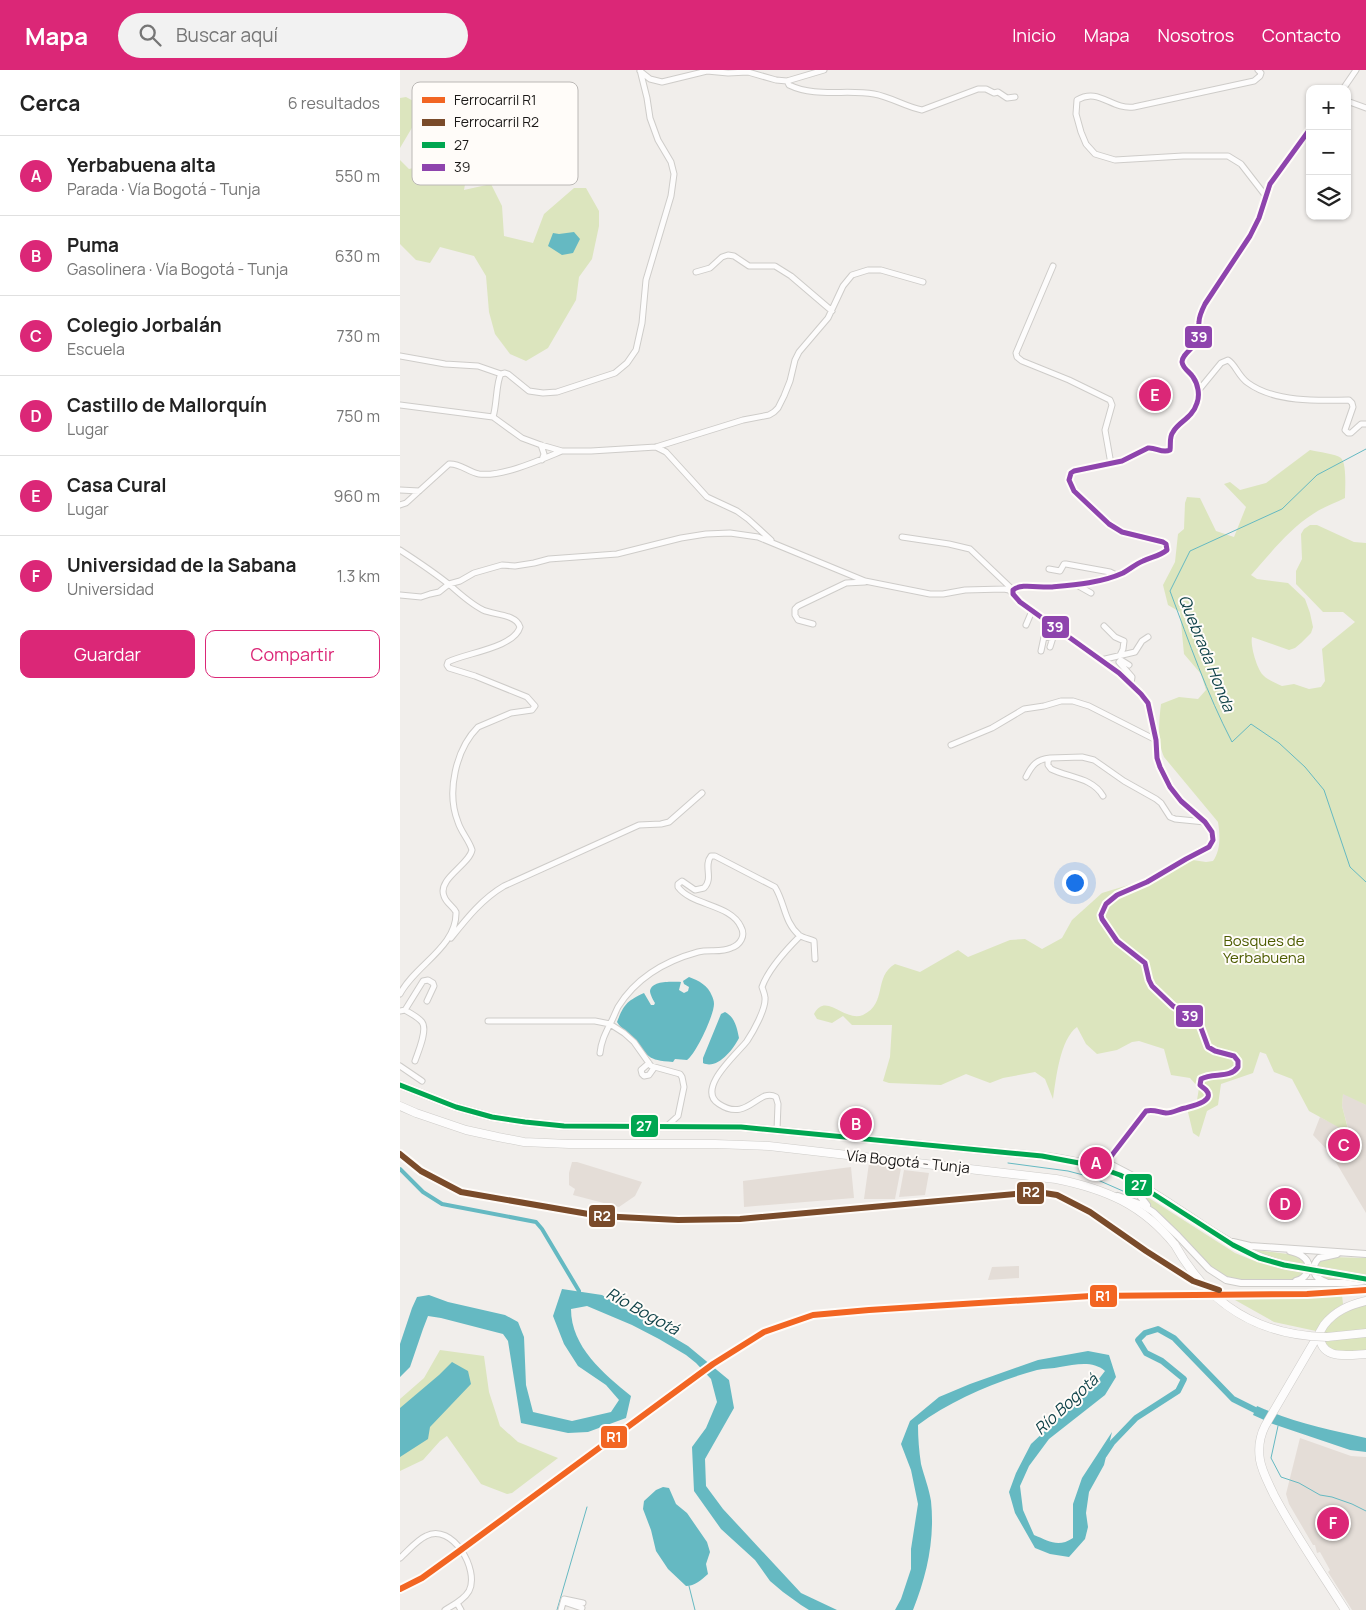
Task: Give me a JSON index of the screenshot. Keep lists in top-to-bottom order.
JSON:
{
  "streets": {
    "highway": ["Vía Bogotá - Tunja"]
  },
  "water": ["Quebrada Honda", "Río Bogotá"],
  "parks": ["Bosques de Yerbabuena"],
  "lines": [
    "transit line 39",
    "transit line 27",
    "rail line R2",
    "rail line R1"
  ],
  "legend": [
    "Ferrocarril R1",
    "Ferrocarril R2",
    "27",
    "39"
  ],
  "page": {
    "header": "Mapa",
    "search": "Buscar aquí",
    "nav": [
      "Inicio",
      "Mapa",
      "Nosotros",
      "Contacto"
    ],
    "heading": ["Cerca", "6 resultados"],
    "map_buttons": ["+", "−"],
    "list": [
      {
        "mark": "A",
        "name": "Yerbabuena alta",
        "note": "Parada · Vía Bogotá - Tunja",
        "value": "550 m"
      },
      {
        "mark": "B",
        "name": "Puma",
        "note": "Gasolinera · Vía Bogotá - Tunja",
        "value": "630 m"
      },
      {
        "mark": "C",
        "name": "Colegio Jorbalán",
        "note": "Escuela",
        "value": "730 m"
      },
      {
        "mark": "D",
        "name": "Castillo de Mallorquín",
        "note": "Lugar",
        "value": "750 m"
      },
      {
        "mark": "E",
        "name": "Casa Cural",
        "note": "Lugar",
        "value": "960 m"
      },
      {
        "mark": "F",
        "name": "Universidad de la Sabana",
        "note": "Universidad",
        "value": "1.3 km"
      }
    ],
    "pins": [
      "E",
      "B",
      "C",
      "A",
      "D",
      "F"
    ],
    "buttons": ["Guardar", "Compartir"]
  }
}
